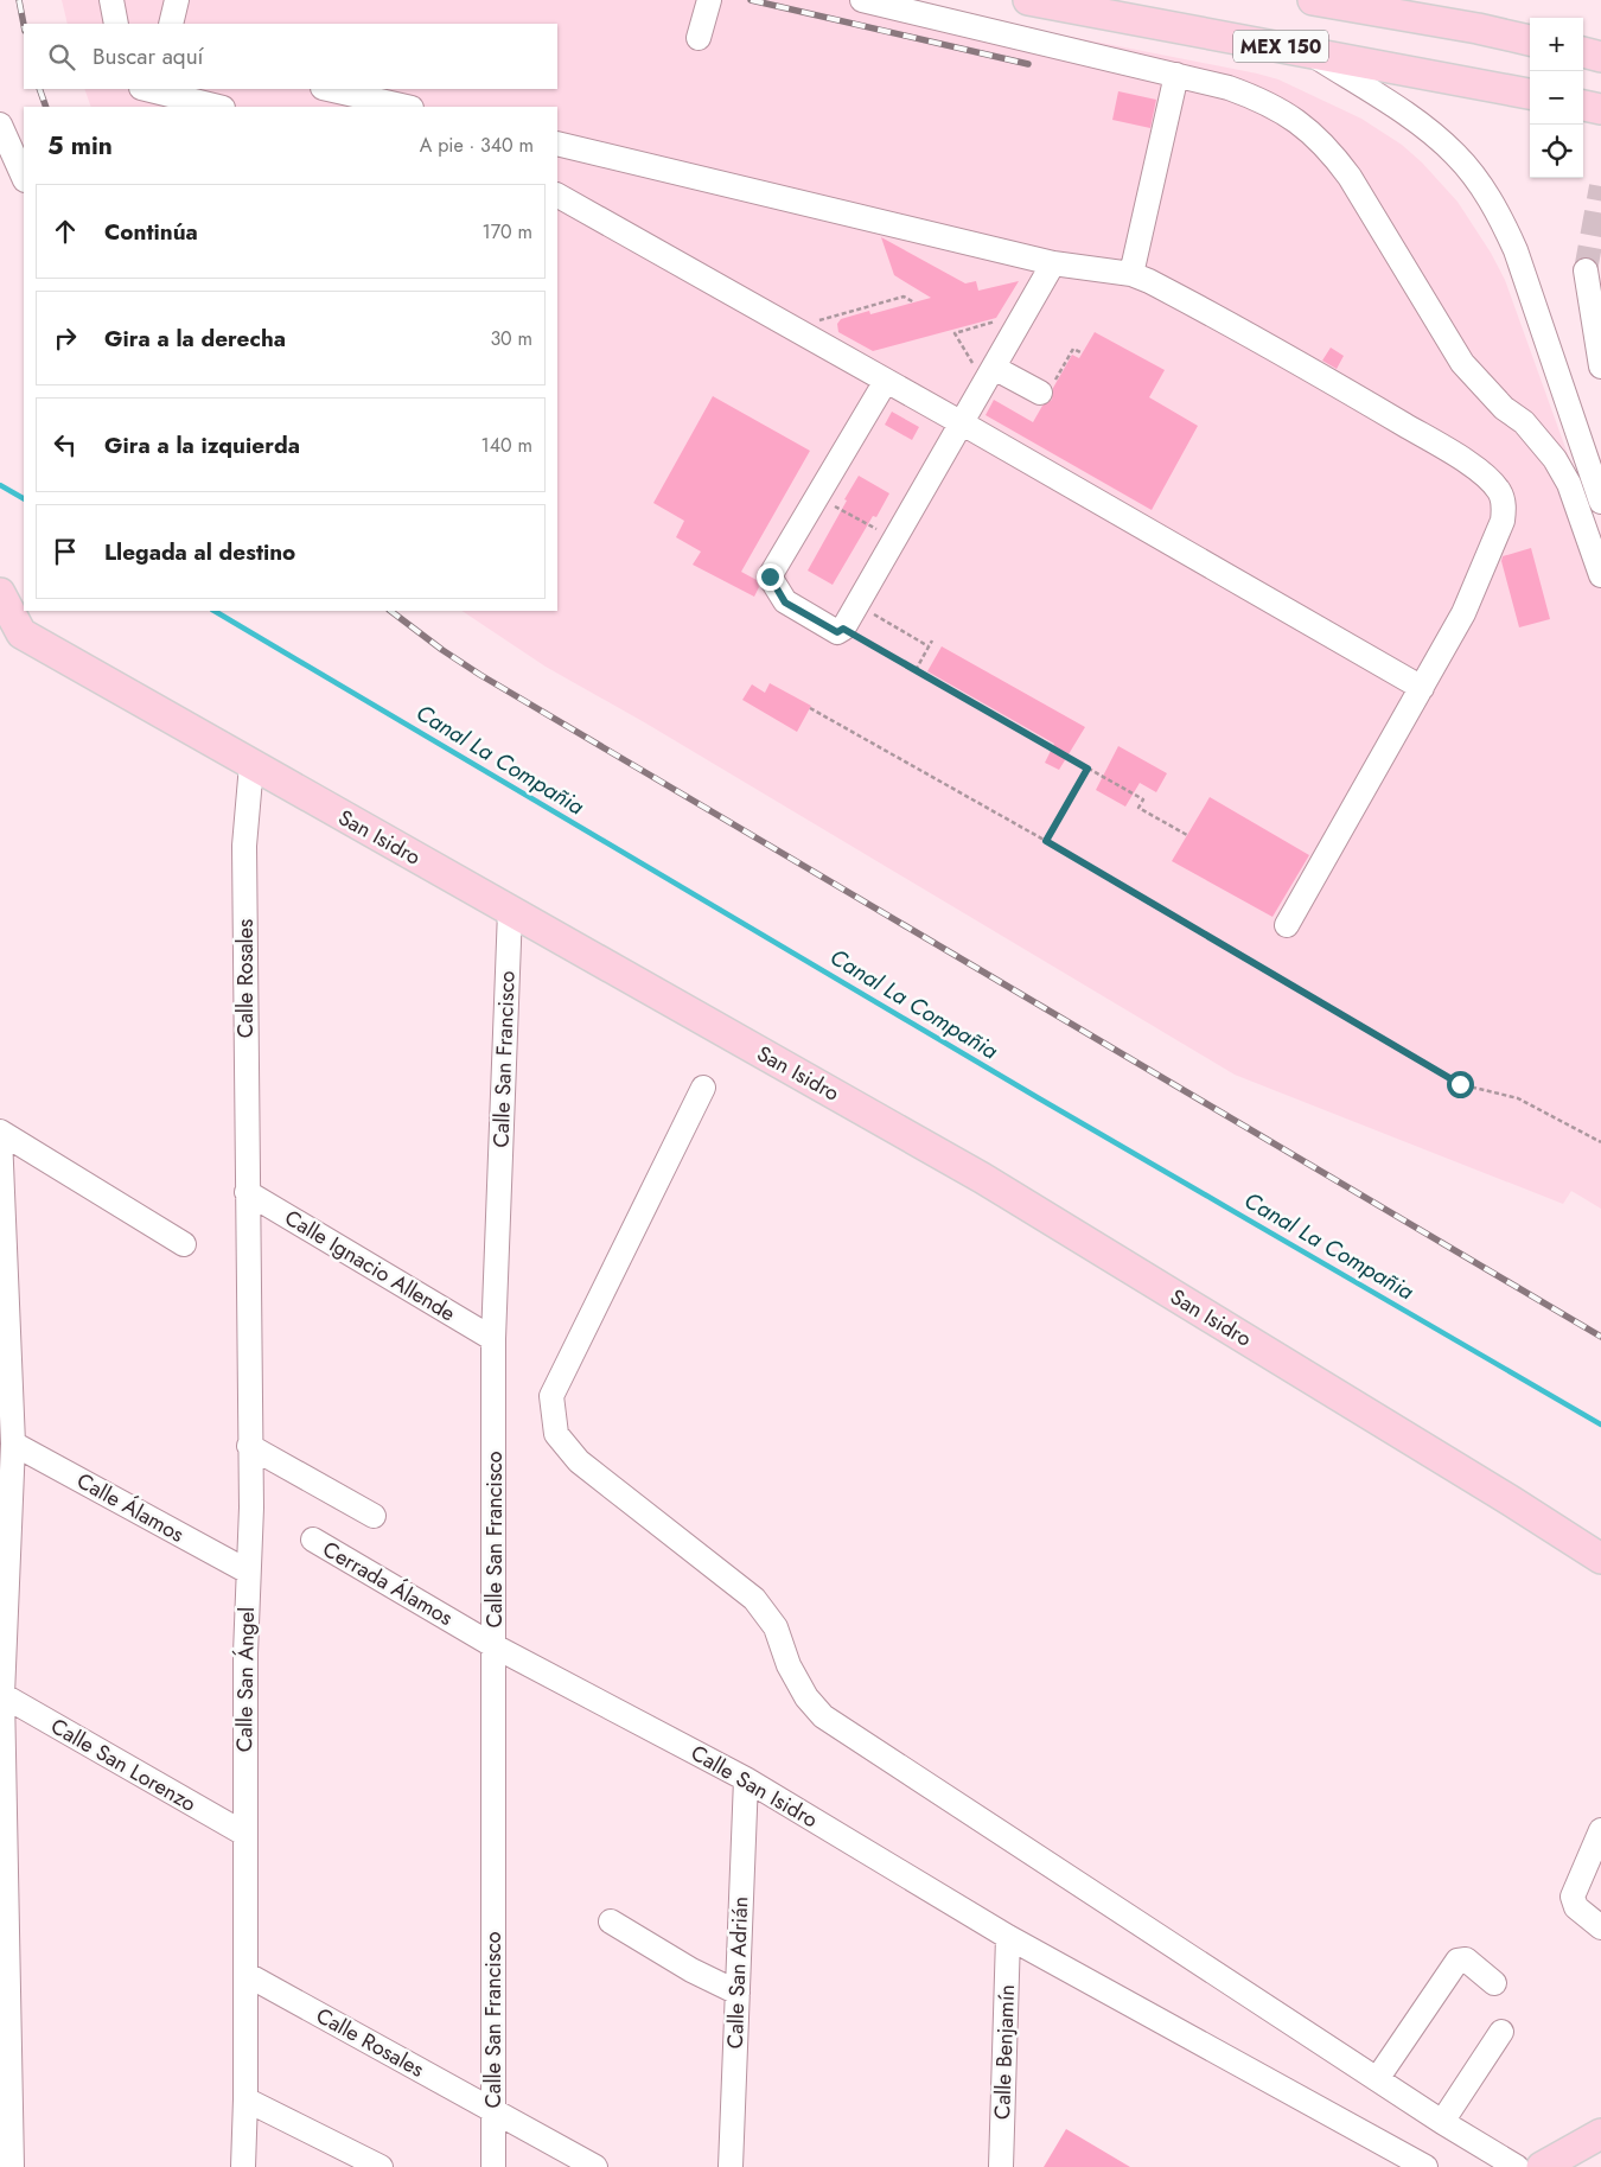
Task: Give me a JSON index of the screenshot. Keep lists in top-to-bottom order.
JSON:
{
  "streets": {
    "main road": ["MEX 150", "San Isidro"],
    "street": [
      "Calle Rosales",
      "Calle San Francisco",
      "Calle Ignacio Allende",
      "Calle Álamos",
      "Cerrada Álamos",
      "Calle San Ángel",
      "Calle San Lorenzo",
      "Calle San Isidro",
      "Calle San Adrián",
      "Calle Benjamín"
    ]
  },
  "crossings": [
    ["San Isidro", "Calle Rosales"],
    ["San Isidro", "Calle San Francisco"],
    ["Calle Rosales", "Calle San Francisco"],
    ["Calle Rosales", "Calle Ignacio Allende"],
    ["Calle Rosales", "Calle San Ángel"],
    ["Calle San Francisco", "Calle Ignacio Allende"],
    ["Calle San Francisco", "Cerrada Álamos"],
    ["Calle San Francisco", "Calle San Isidro"],
    ["Calle Ignacio Allende", "Calle San Ángel"],
    ["Calle Álamos", "Calle San Ángel"],
    ["Cerrada Álamos", "Calle San Isidro"],
    ["Calle San Ángel", "Calle San Lorenzo"],
    ["Calle San Isidro", "Calle San Adrián"],
    ["Calle San Isidro", "Calle Benjamín"]
  ],
  "water": ["Canal La Compañia"],
  "page": {
    "map_buttons": ["+", "−"],
    "search": "Buscar aquí",
    "heading": ["5 min", "A pie · 340 m"],
    "list": [
      ["Continúa", "170 m"],
      ["Gira a la derecha", "30 m"],
      ["Gira a la izquierda", "140 m"],
      "Llegada al destino"
    ]
  }
}
